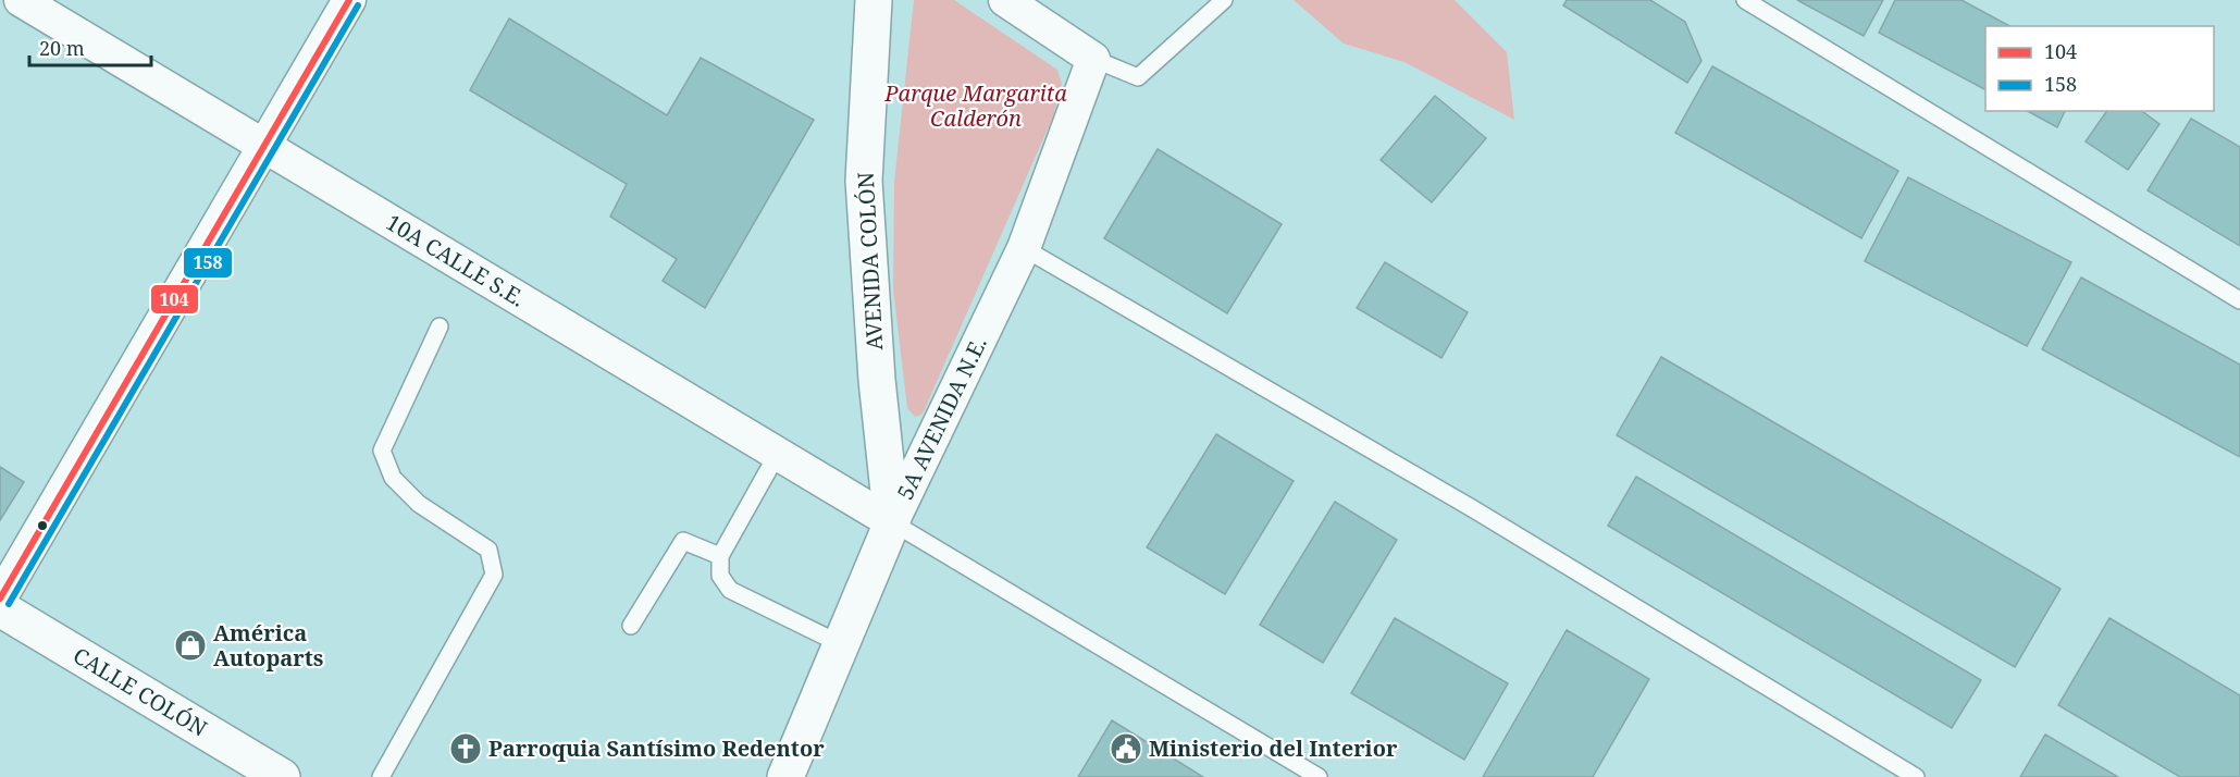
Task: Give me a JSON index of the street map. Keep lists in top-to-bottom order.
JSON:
{
  "streets": {
    "main road": ["AVENIDA COLÓN", "5A AVENIDA N.E.", "CALLE COLÓN"],
    "street": ["10A CALLE S.E."]
  },
  "crossings": [
    ["AVENIDA COLÓN", "10A CALLE S.E."],
    ["AVENIDA COLÓN", "5A AVENIDA N.E."],
    ["10A CALLE S.E.", "5A AVENIDA N.E."]
  ],
  "parks": ["Parque Margarita Calderón"],
  "places": {
    "shop": ["América Autoparts"],
    "church": ["Parroquia Santísimo Redentor"],
    "public building": ["Ministerio del Interior"]
  },
  "lines": ["transit line 104", "transit line 158"],
  "legend": ["104", "158"],
  "scale_bar": "20 m"
}
